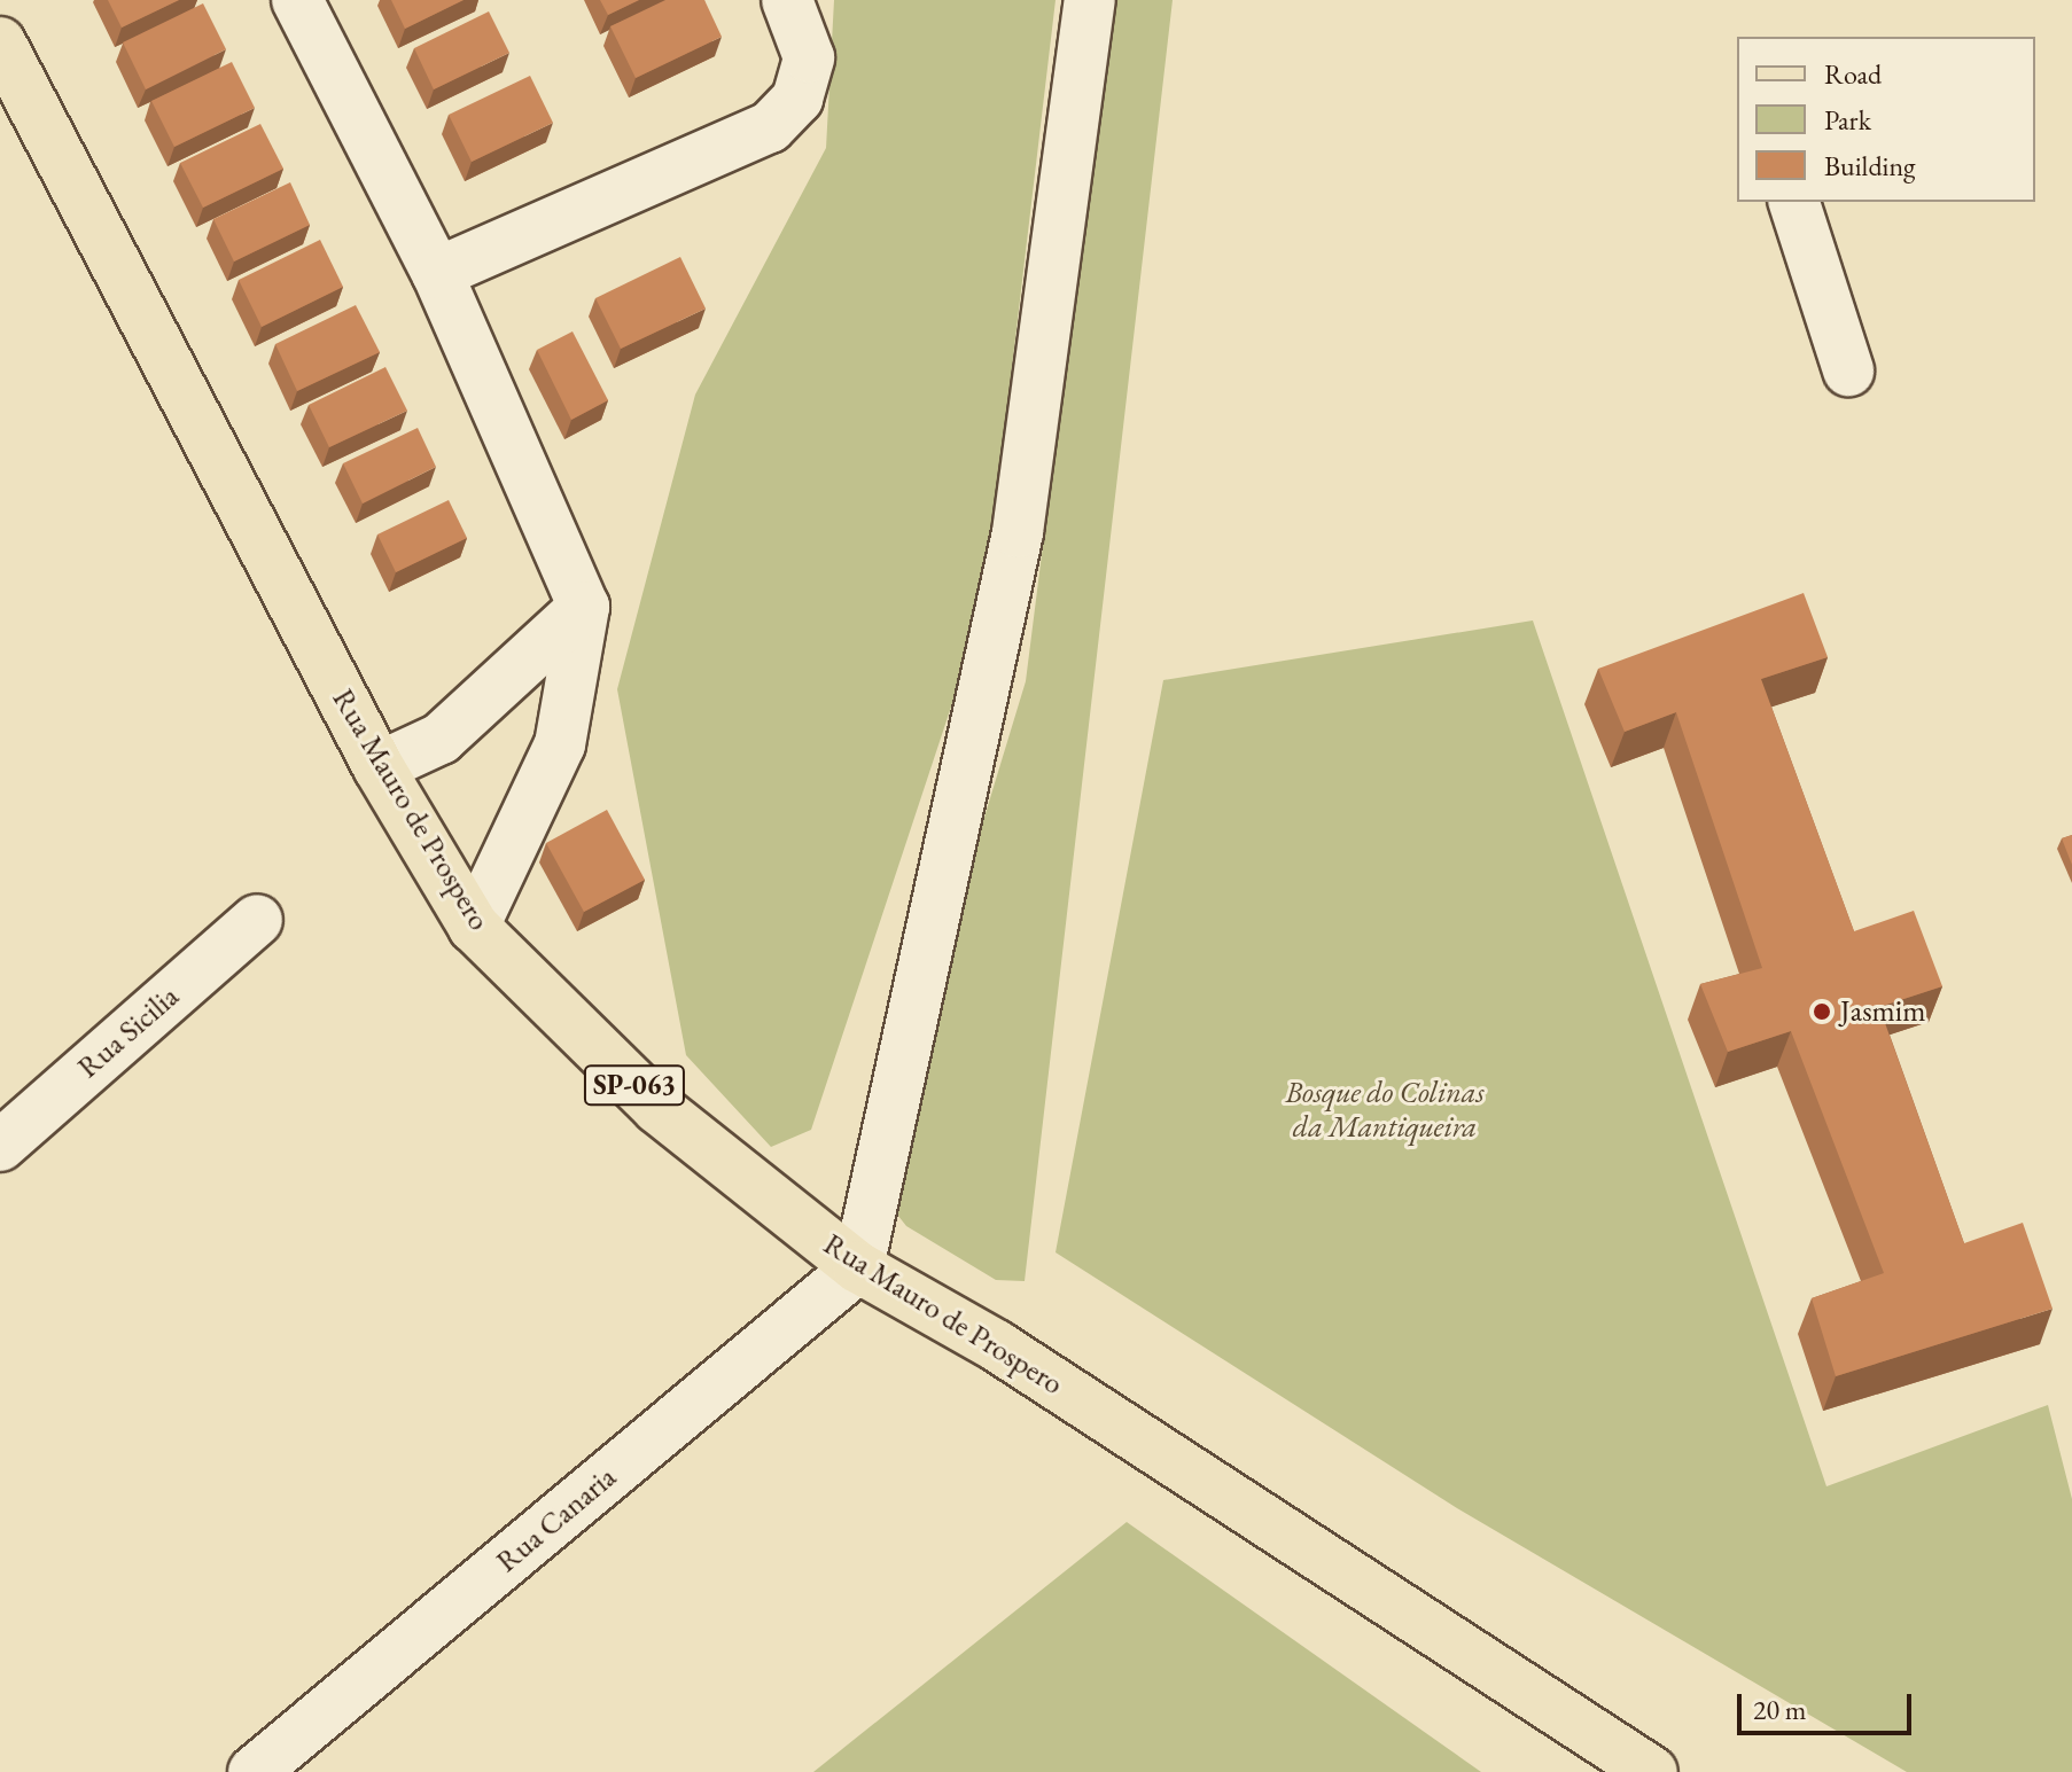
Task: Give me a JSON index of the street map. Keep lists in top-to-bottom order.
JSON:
{
  "streets": {
    "main road": ["Rua Mauro de Prospero", "SP-063"],
    "street": ["Rua Sicilia", "Rua Canaria"]
  },
  "crossings": [
    ["Rua Mauro de Prospero", "Rua Canaria"]
  ],
  "parks": ["Bosque do Colinas da Mantiqueira"],
  "places": ["Jasmim"],
  "legend": ["Road", "Park", "Building"],
  "scale_bar": "20 m"
}
